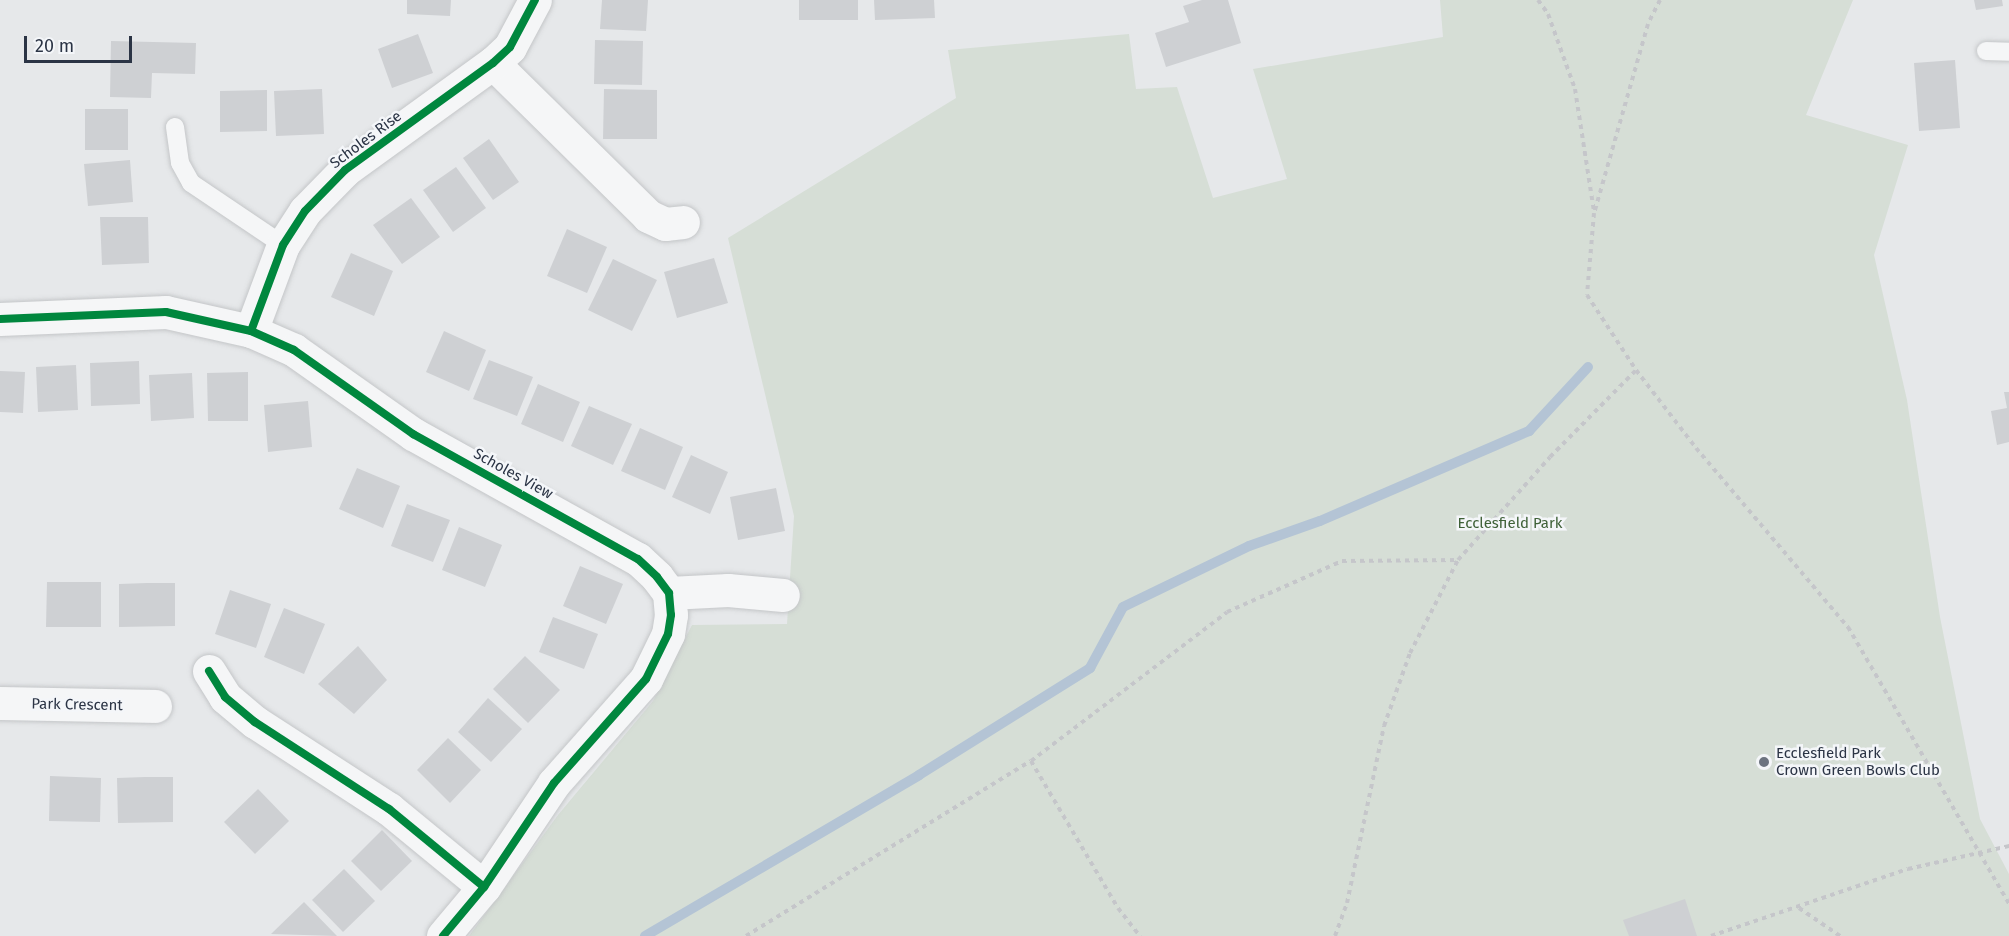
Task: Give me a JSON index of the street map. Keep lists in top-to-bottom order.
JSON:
{
  "streets": {
    "street": ["Scholes Rise", "Scholes View", "Park Crescent"]
  },
  "crossings": [
    ["Scholes Rise", "Scholes View"]
  ],
  "parks": ["Ecclesfield Park"],
  "places": ["Ecclesfield Park Crown Green Bowls Club"],
  "scale_bar": "20 m"
}
